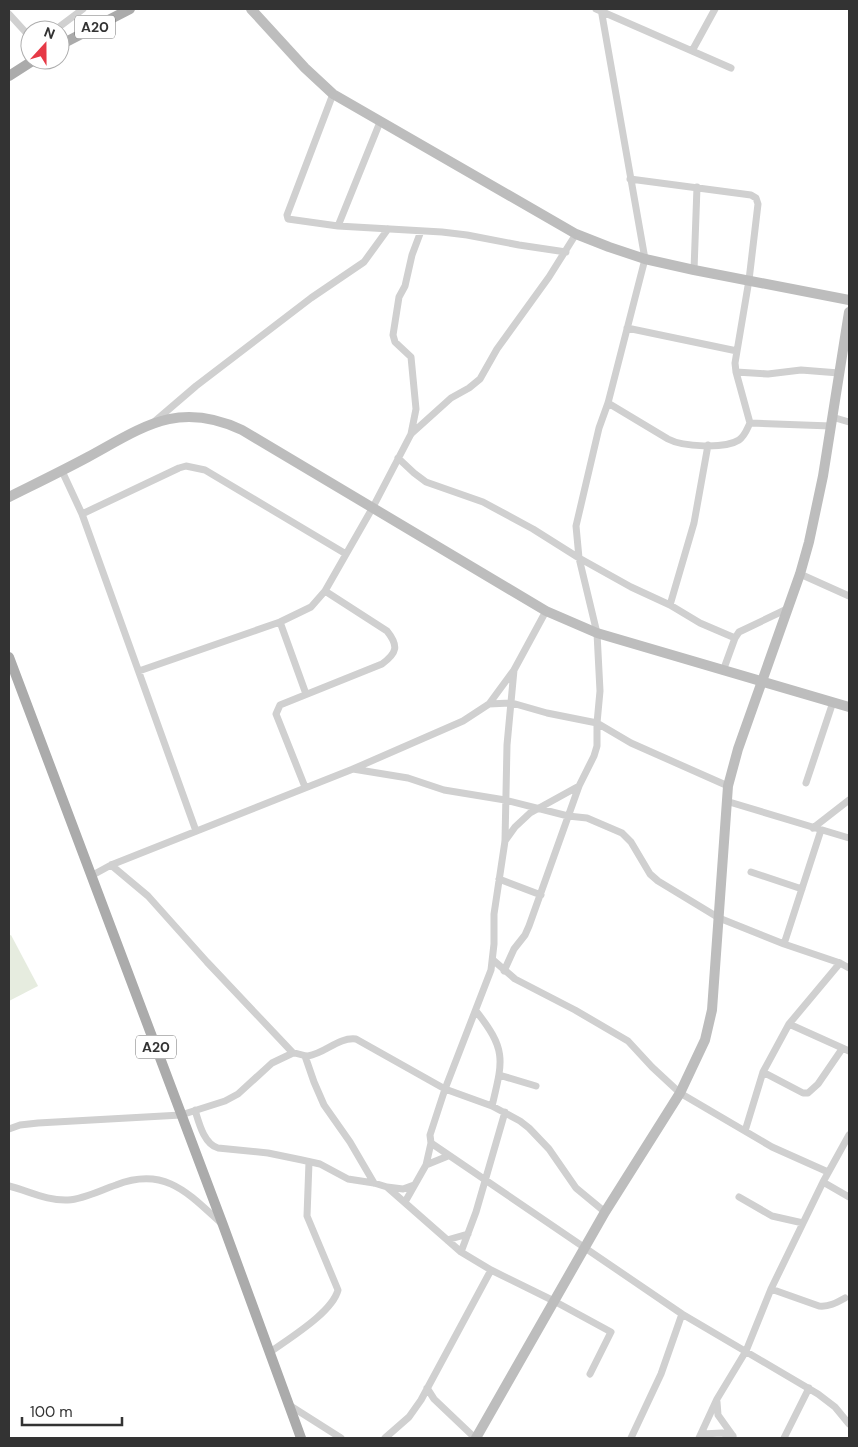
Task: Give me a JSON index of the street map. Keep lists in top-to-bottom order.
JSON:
{
  "streets": {
    "main road": ["A20"]
  },
  "scale_bar": "100 m",
  "north": "top"
}
